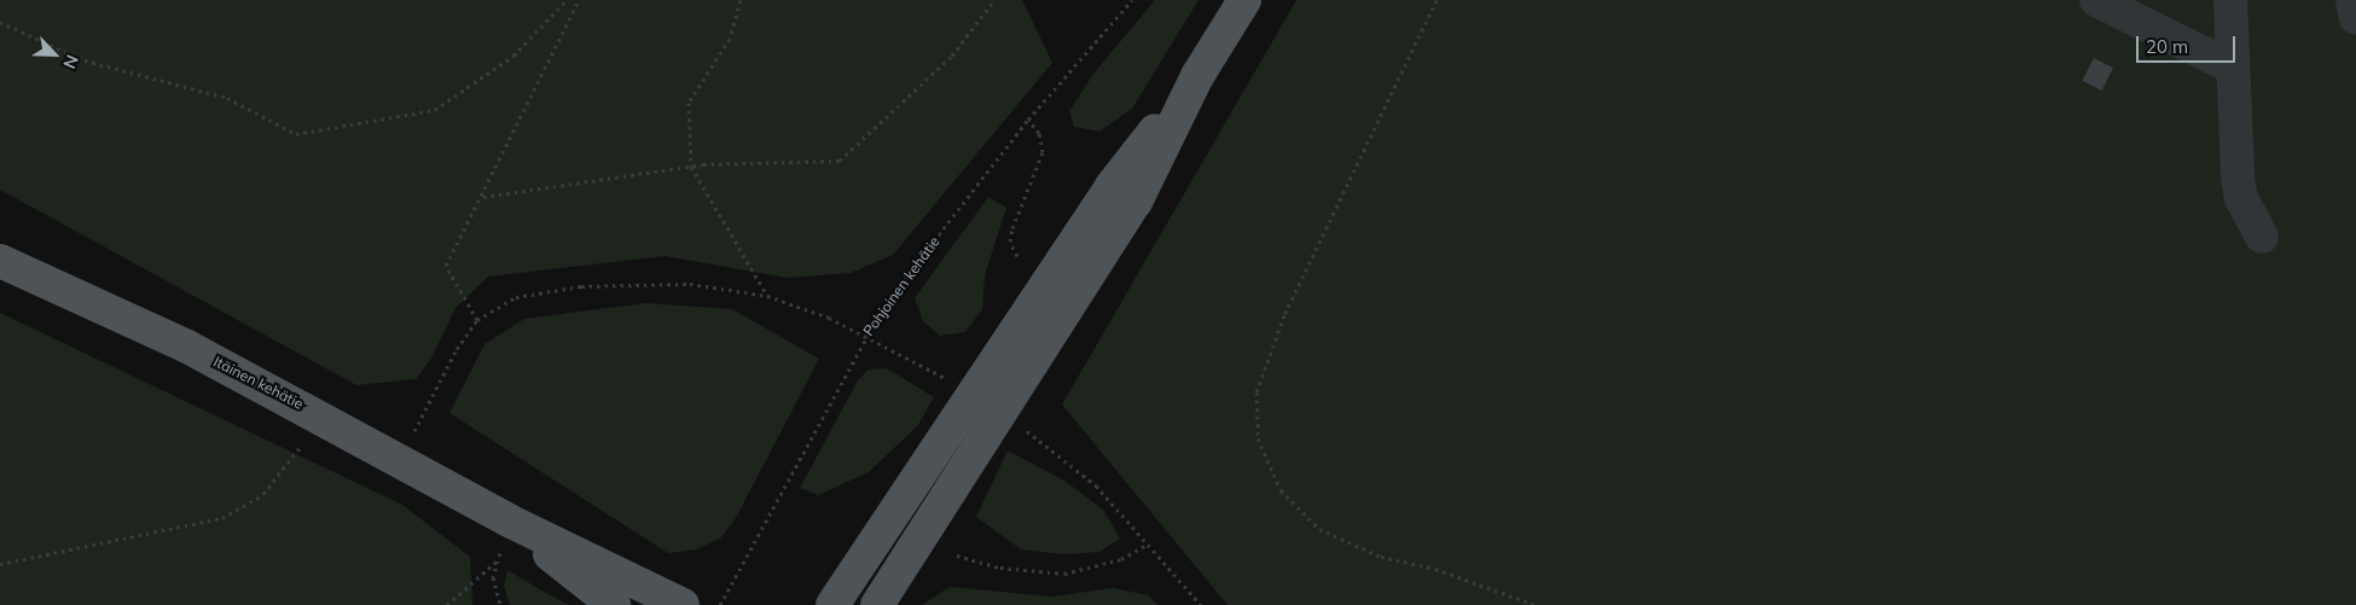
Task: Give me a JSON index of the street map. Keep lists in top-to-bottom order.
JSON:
{
  "streets": {
    "main road": ["Itäinen kehätie"],
    "path": ["Pohjoinen kehätie"]
  },
  "scale_bar": "20 m",
  "north": "bottom right"
}
